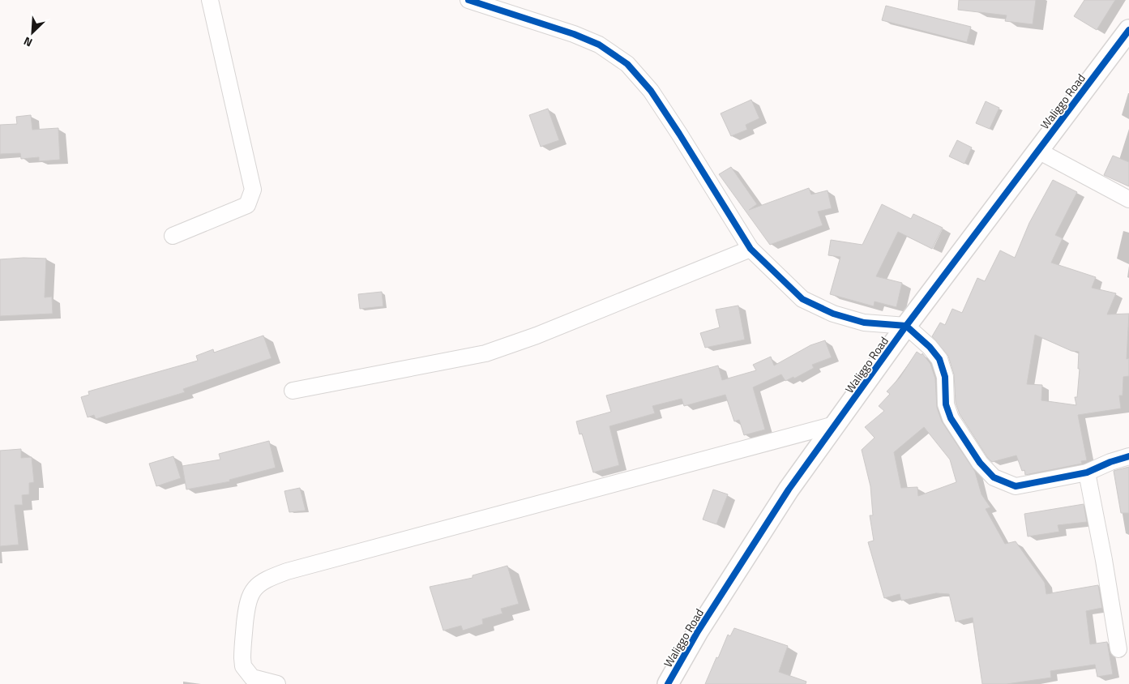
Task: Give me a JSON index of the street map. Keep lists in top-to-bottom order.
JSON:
{
  "streets": {
    "street": ["Waliggo Road"]
  },
  "north": "bottom left"
}
